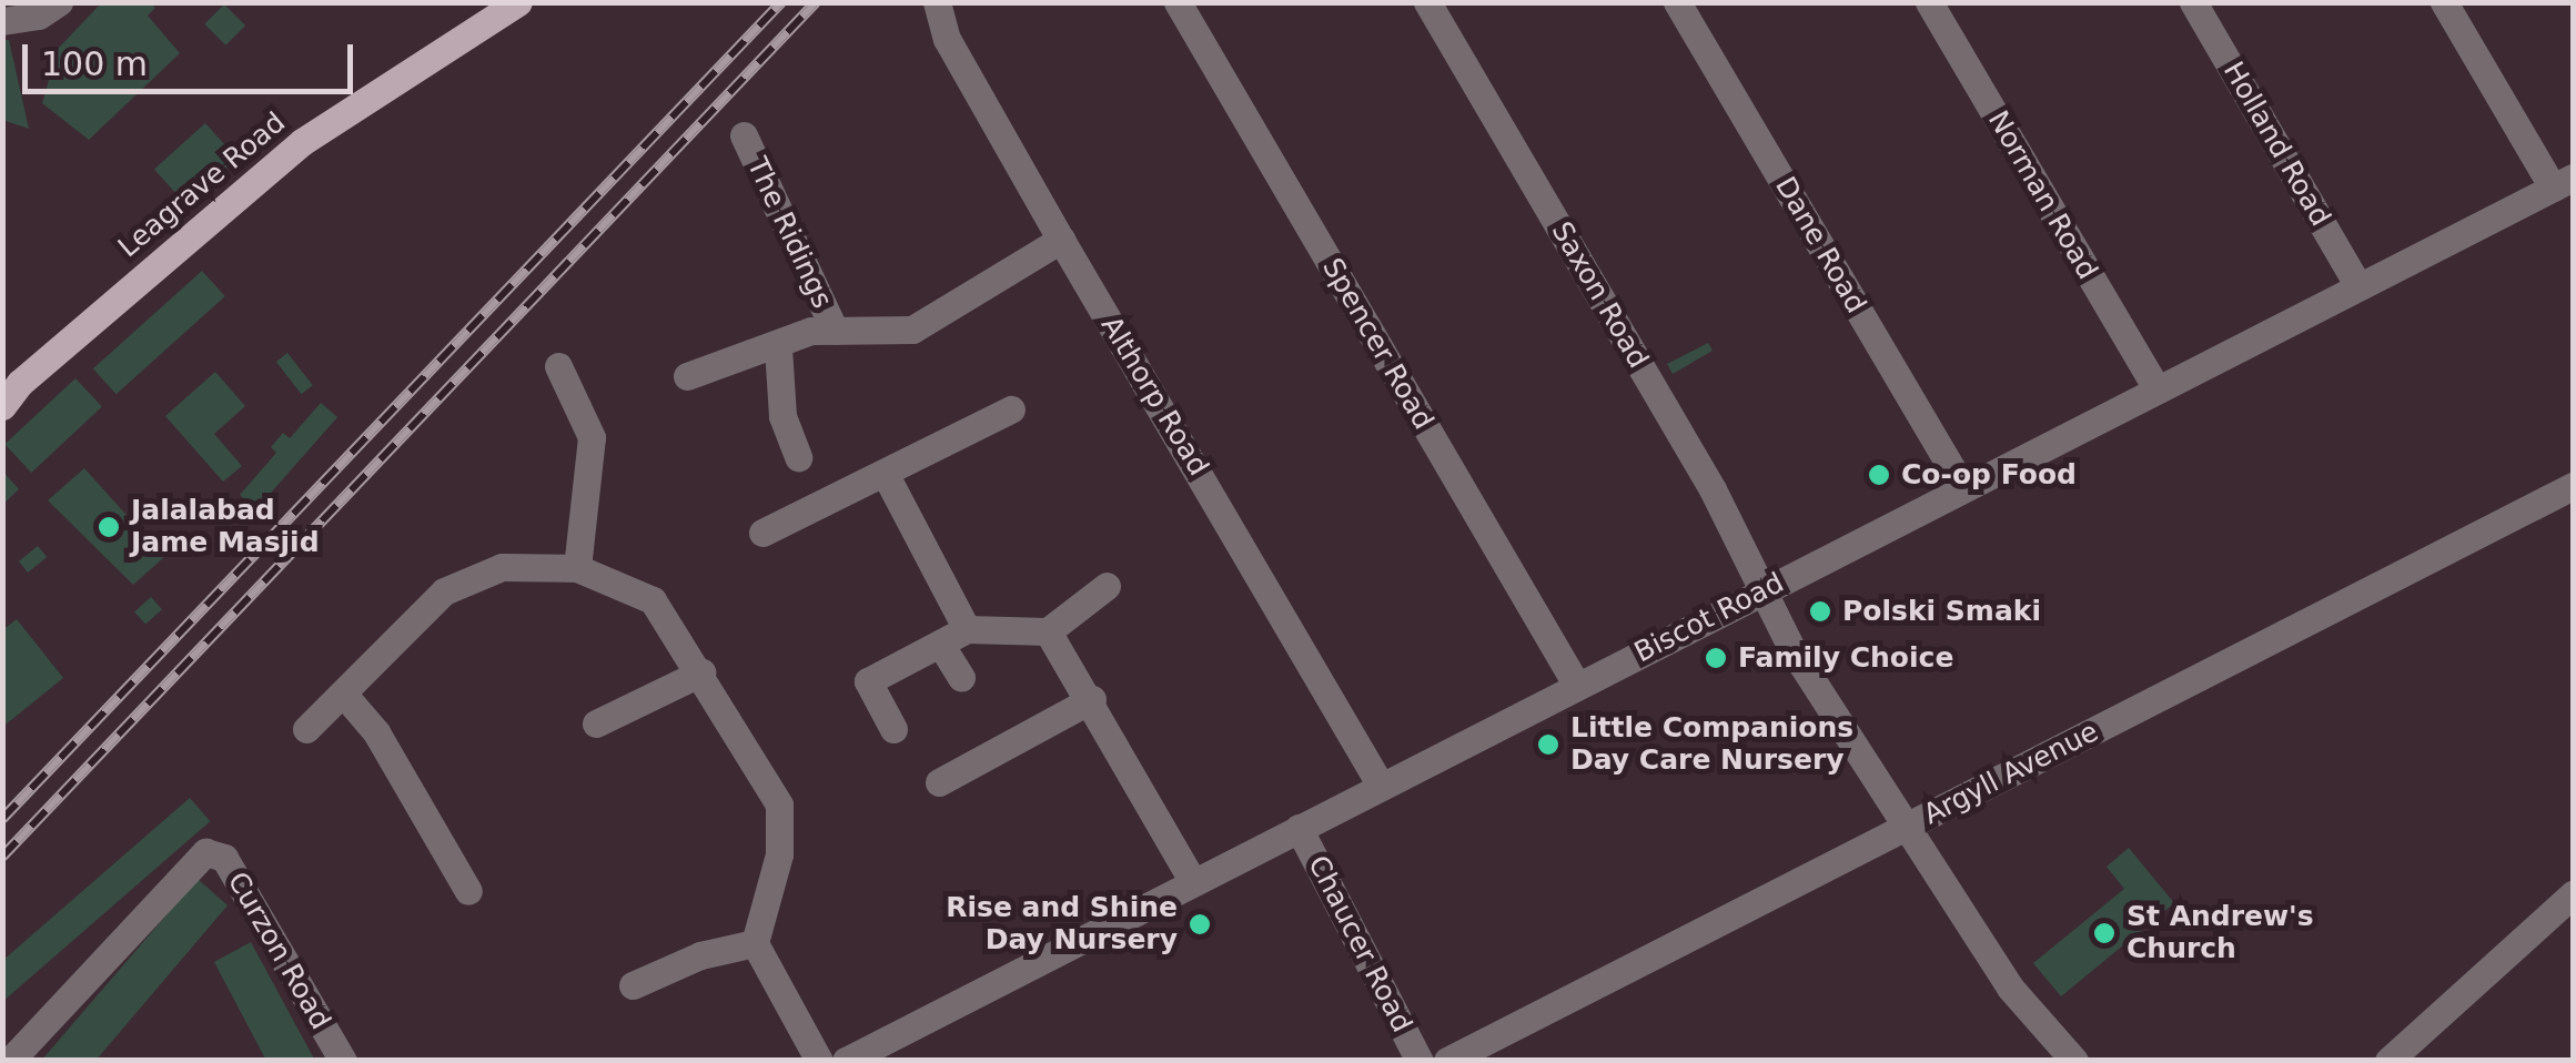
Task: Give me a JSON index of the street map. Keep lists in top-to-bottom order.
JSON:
{
  "streets": {
    "main road": ["Leagrave Road"],
    "street": [
      "Holland Road",
      "Norman Road",
      "The Ridings",
      "Dane Road",
      "Saxon Road",
      "Spencer Road",
      "Althorp Road",
      "Biscot Road",
      "Argyll Avenue",
      "Chaucer Road",
      "Curzon Road"
    ]
  },
  "crossings": [
    ["Holland Road", "Biscot Road"],
    ["Norman Road", "Biscot Road"],
    ["The Ridings", "Althorp Road"],
    ["Dane Road", "Biscot Road"],
    ["Saxon Road", "Biscot Road"],
    ["Saxon Road", "Argyll Avenue"],
    ["Spencer Road", "Biscot Road"],
    ["Althorp Road", "Biscot Road"],
    ["Biscot Road", "Chaucer Road"]
  ],
  "places": [
    "Co-op Food",
    "Jalalabad Jame Masjid",
    "Polski Smaki",
    "Family Choice",
    "Little Companions Day Care Nursery",
    "Rise and Shine Day Nursery",
    "St Andrew's Church"
  ],
  "scale_bar": "100 m"
}
